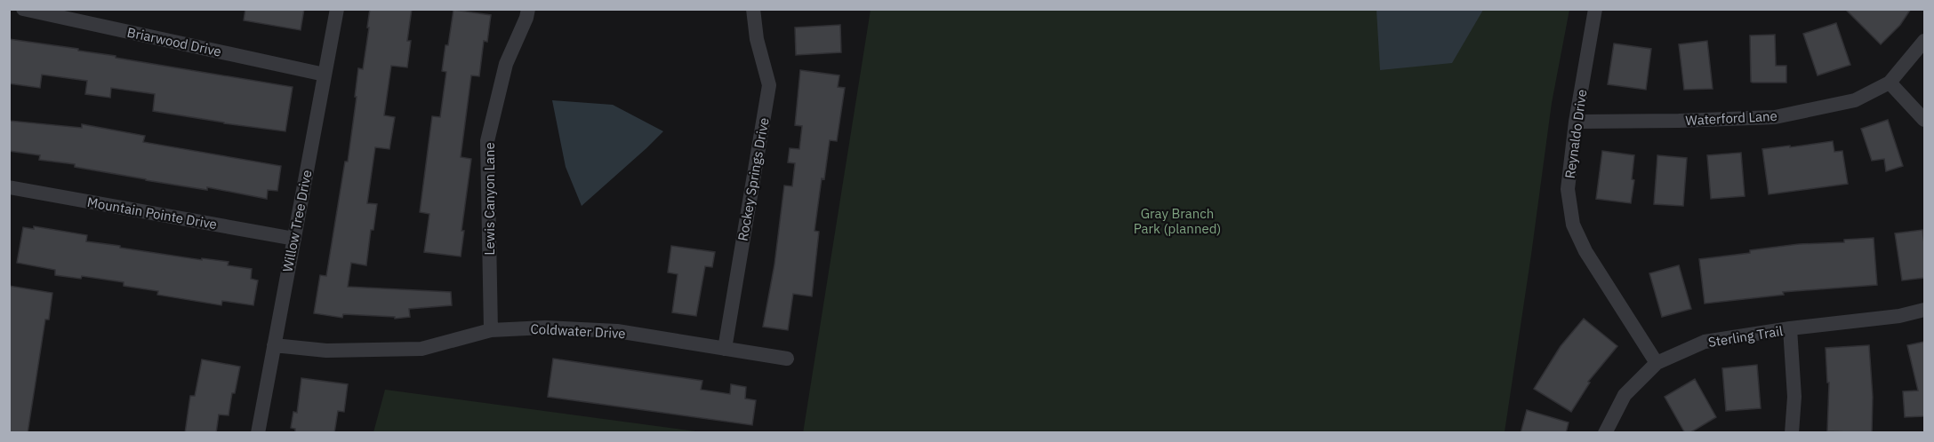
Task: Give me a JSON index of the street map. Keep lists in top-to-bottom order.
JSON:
{
  "streets": {
    "street": [
      "Briarwood Drive",
      "Waterford Lane",
      "Reynaldo Drive",
      "Rockey Springs Drive",
      "Lewis Canyon Lane",
      "Mountain Pointe Drive",
      "Willow Tree Drive",
      "Coldwater Drive",
      "Sterling Trail"
    ]
  },
  "crossings": [
    ["Briarwood Drive", "Willow Tree Drive"],
    ["Waterford Lane", "Reynaldo Drive"],
    ["Reynaldo Drive", "Sterling Trail"],
    ["Rockey Springs Drive", "Coldwater Drive"],
    ["Lewis Canyon Lane", "Coldwater Drive"],
    ["Mountain Pointe Drive", "Willow Tree Drive"],
    ["Willow Tree Drive", "Coldwater Drive"]
  ],
  "parks": ["Gray Branch Park (planned)"]
}
